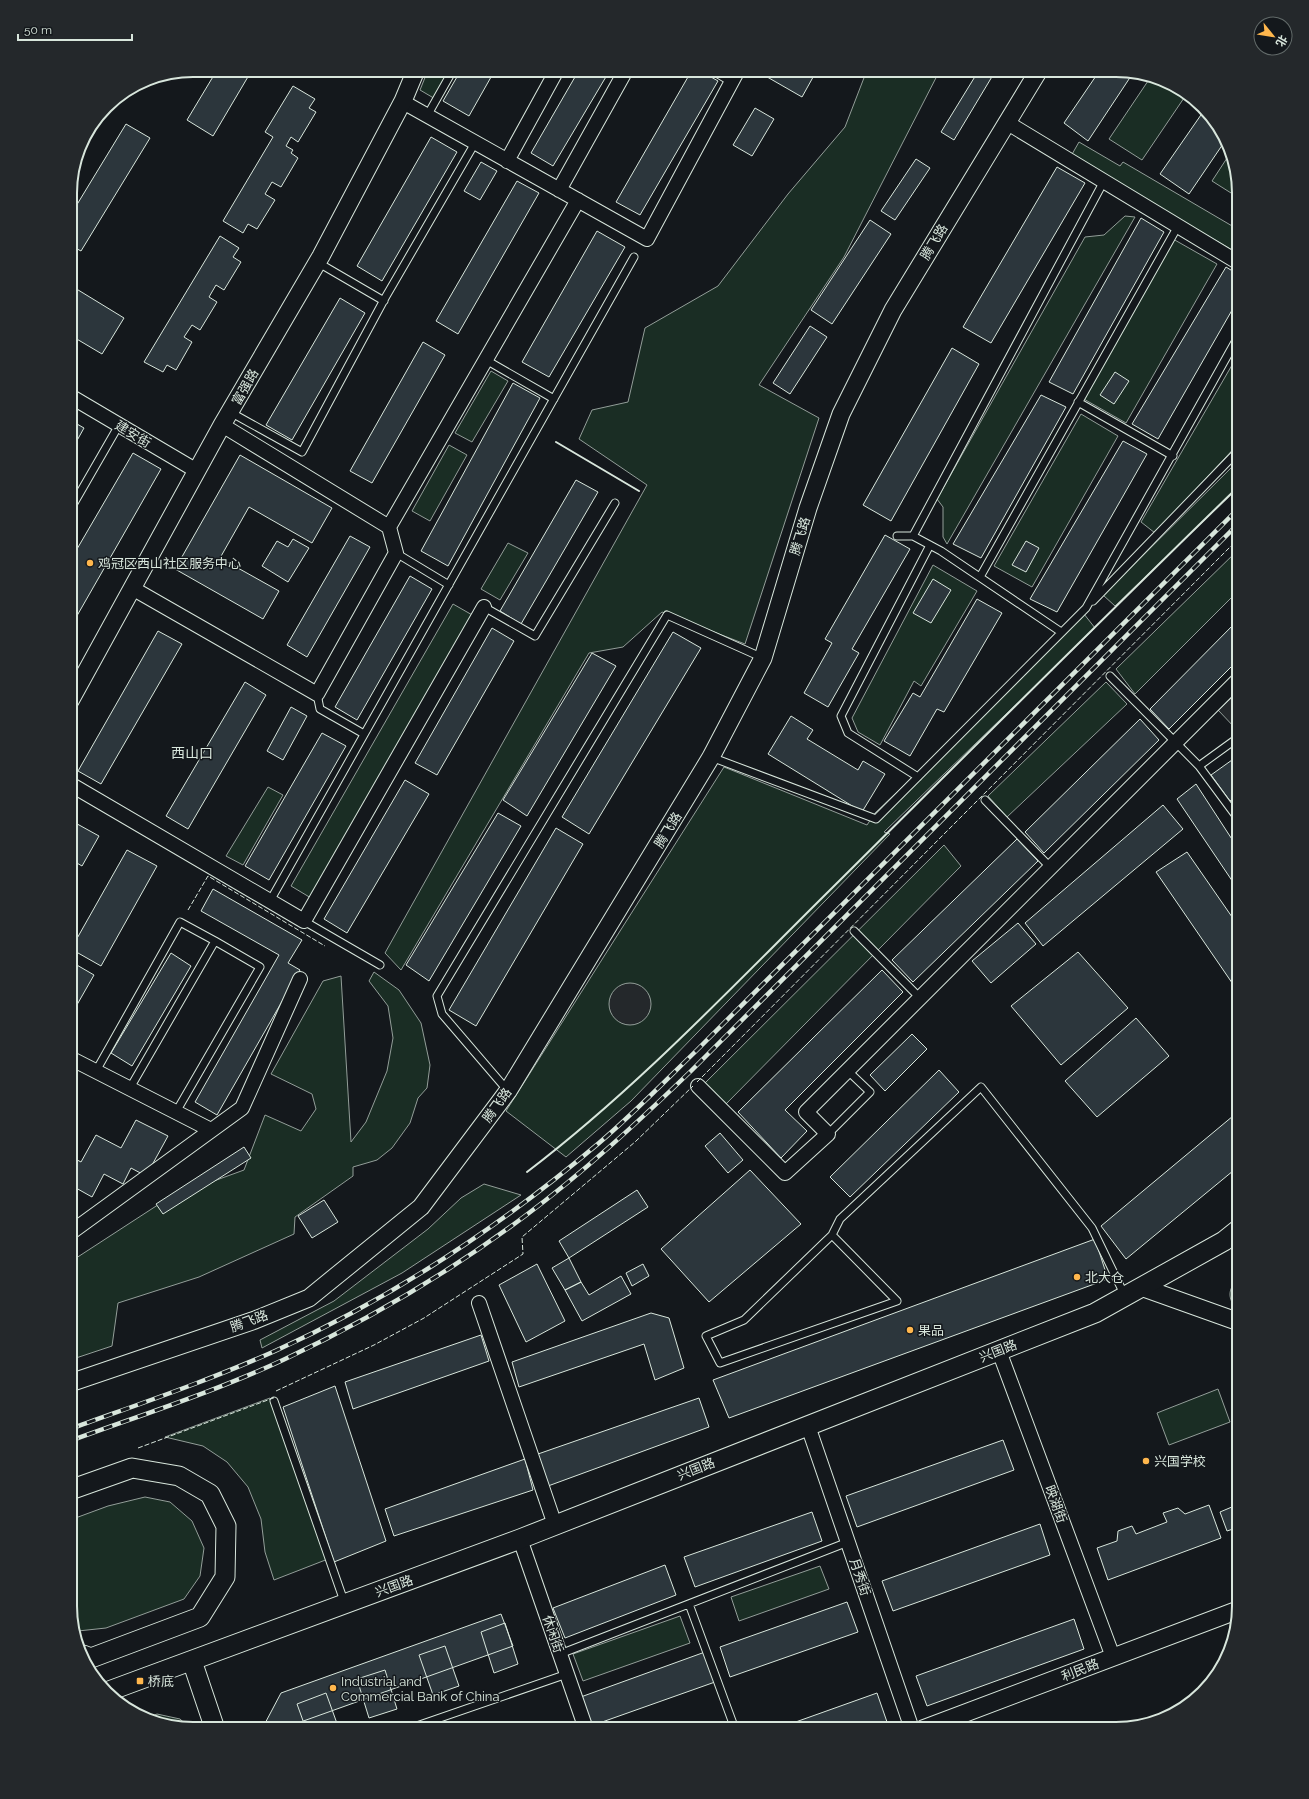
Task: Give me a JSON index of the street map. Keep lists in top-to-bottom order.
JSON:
{
  "streets": {
    "main road": ["兴国路"],
    "street": [
      "腾飞路",
      "富强路",
      "建安街",
      "映湖街",
      "月秀街",
      "休闲街",
      "利民路"
    ]
  },
  "crossings": [
    ["富强路", "建安街"],
    ["兴国路", "映湖街"],
    ["兴国路", "月秀街"],
    ["兴国路", "休闲街"],
    ["映湖街", "利民路"]
  ],
  "districts": ["西山口"],
  "places": {
    "other": [
      "鸡冠区西山社区服务中心",
      "北大仓",
      "果品",
      "兴国学校",
      "Industrial and Commercial Bank of China"
    ],
    "transit": ["桥底"]
  },
  "scale_bar": "50 m",
  "north": "bottom right"
}
